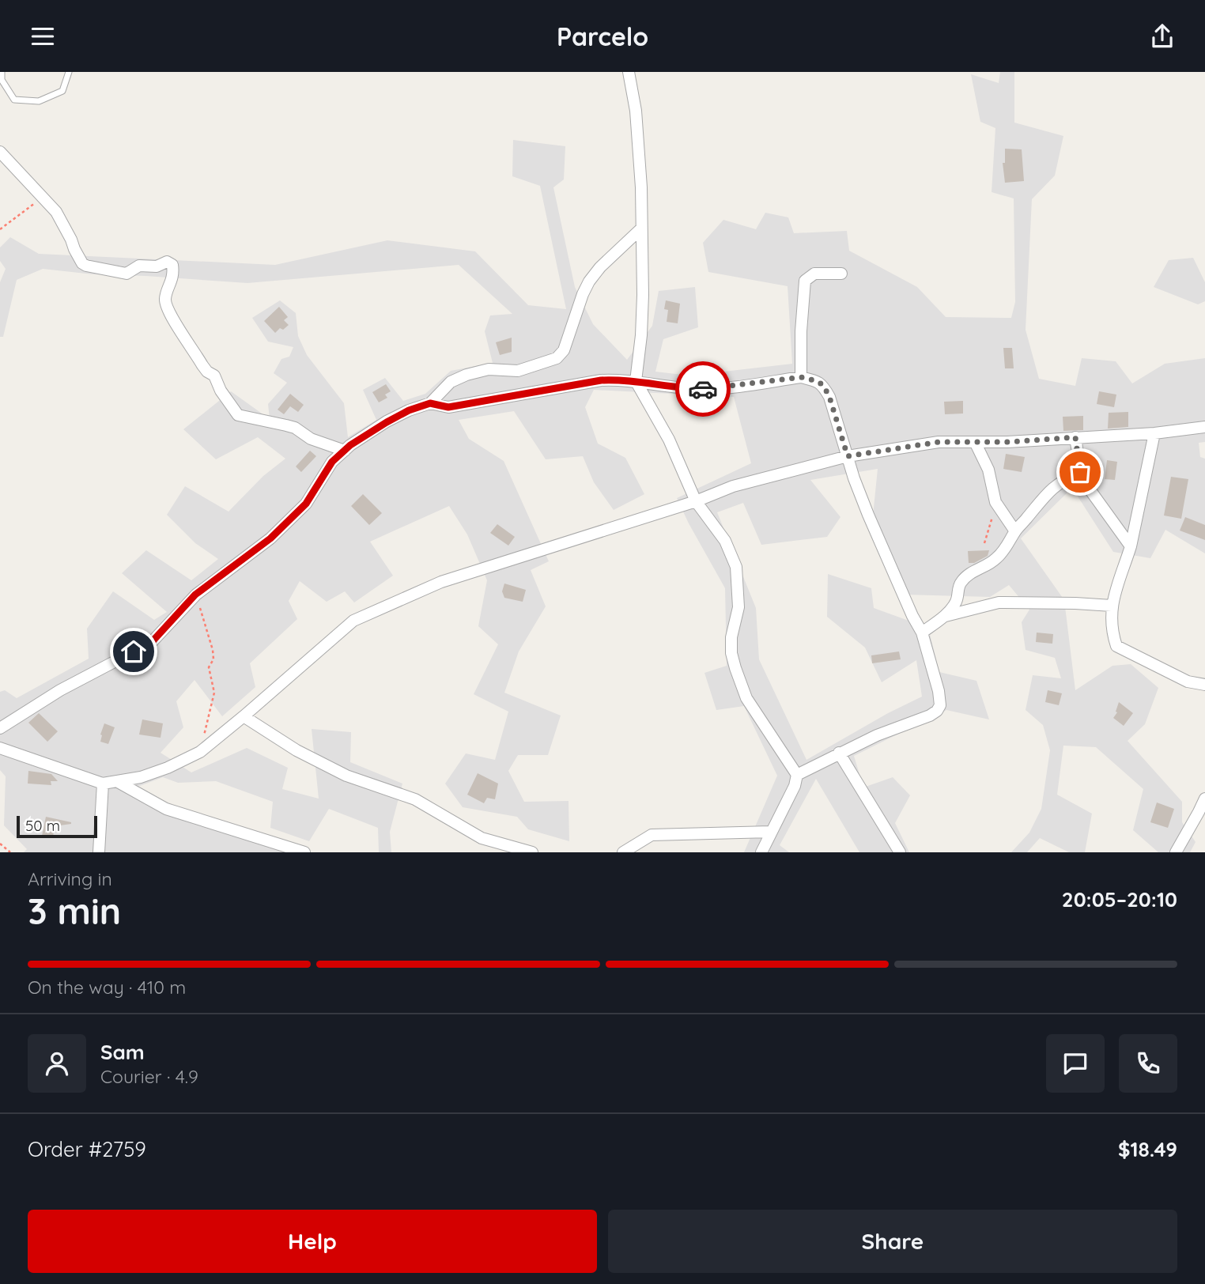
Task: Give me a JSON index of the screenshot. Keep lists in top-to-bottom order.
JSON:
{
  "scale_bar": "50 m",
  "page": {
    "header": "Parcelo",
    "scale": "50 m",
    "heading": ["3 min", "Arriving in", "20:05–20:10"],
    "panel": [
      "Sam",
      "Courier · 4.9",
      "Order #2759",
      "$18.49"
    ],
    "bar": "On the way · 410 m",
    "buttons": ["Help", "Share"]
  }
}
